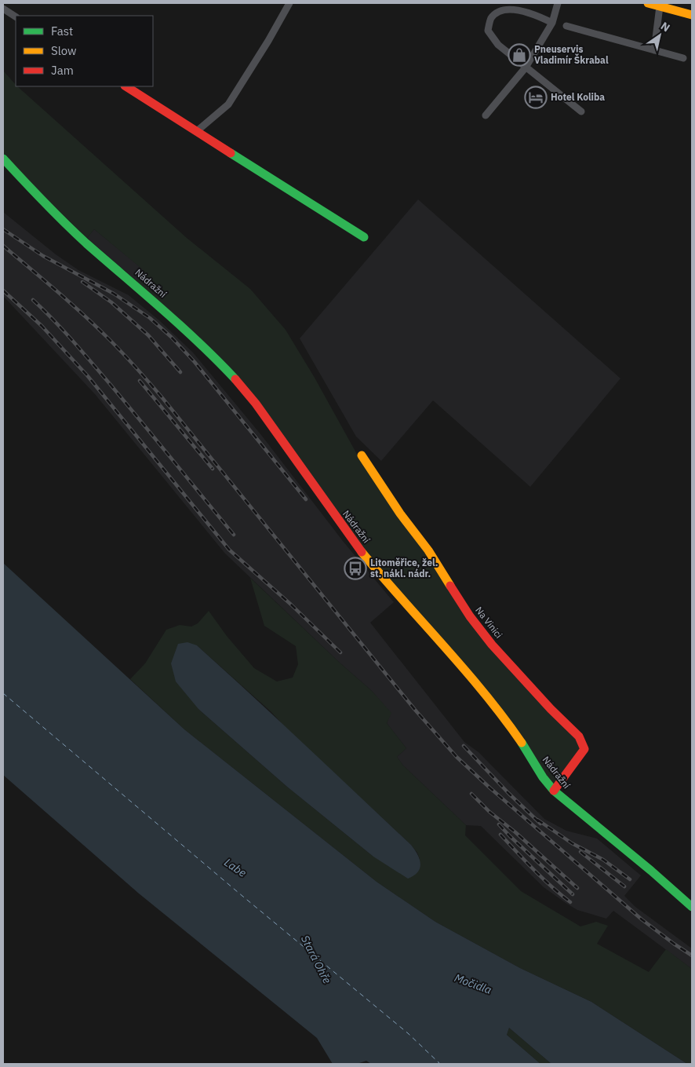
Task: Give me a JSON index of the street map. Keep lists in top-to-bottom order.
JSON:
{
  "streets": {
    "main road": ["Nádražní", "Na Vinici"]
  },
  "crossings": [
    ["Nádražní", "Na Vinici"]
  ],
  "water": ["Labe", "Stará Ohře", "Močidla"],
  "places": {
    "shop": ["Pneuservis Vladimír Škrabal"],
    "hotel": ["Hotel Koliba"],
    "bus stop": ["Litoměřice, žel. st. nákl. nádr."]
  },
  "legend": ["Fast", "Slow", "Jam"],
  "north": "top right"
}
